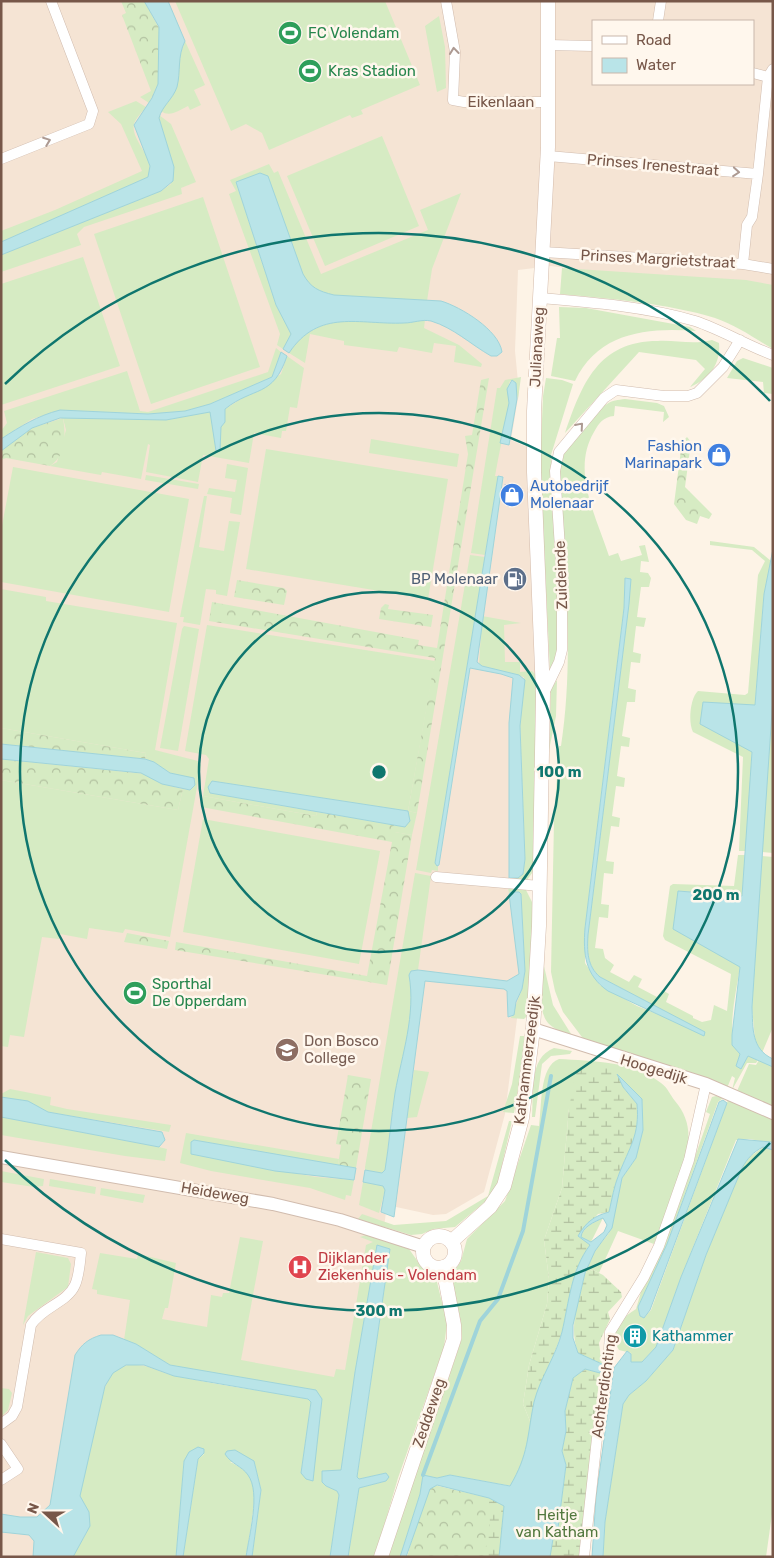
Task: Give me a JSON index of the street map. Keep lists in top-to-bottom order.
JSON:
{
  "streets": {
    "main road": ["Julianaweg", "Kathammerzeedijk", "Zeddeweg"],
    "street": [
      "Eikenlaan",
      "Prinses Irenestraat",
      "Prinses Margrietstraat",
      "Zuideinde",
      "Hoogedijk",
      "Heideweg",
      "Achterdichting"
    ]
  },
  "crossings": [
    ["Eikenlaan", "Julianaweg"],
    ["Prinses Irenestraat", "Julianaweg"],
    ["Prinses Margrietstraat", "Julianaweg"],
    ["Julianaweg", "Zuideinde"],
    ["Julianaweg", "Kathammerzeedijk"],
    ["Zuideinde", "Kathammerzeedijk"],
    ["Kathammerzeedijk", "Hoogedijk"],
    ["Kathammerzeedijk", "Heideweg"],
    ["Kathammerzeedijk", "Zeddeweg"],
    ["Hoogedijk", "Achterdichting"],
    ["Heideweg", "Zeddeweg"]
  ],
  "one_way": ["Prinses Irenestraat", "Zuideinde"],
  "parks": ["Heitje van Katham"],
  "places": {
    "sports": ["FC Volendam", "Kras Stadion", "Sporthal De Opperdam"],
    "shop": ["Fashion Marinapark", "Autobedrijf Molenaar"],
    "fuel station": ["BP Molenaar"],
    "school or university": ["Don Bosco College"],
    "hospital": ["Dijklander Ziekenhuis - Volendam"],
    "building": ["Kathammer"]
  },
  "legend": ["Road", "Water"],
  "north": "left",
  "rings": ["100 m", "200 m", "300 m"]
}
